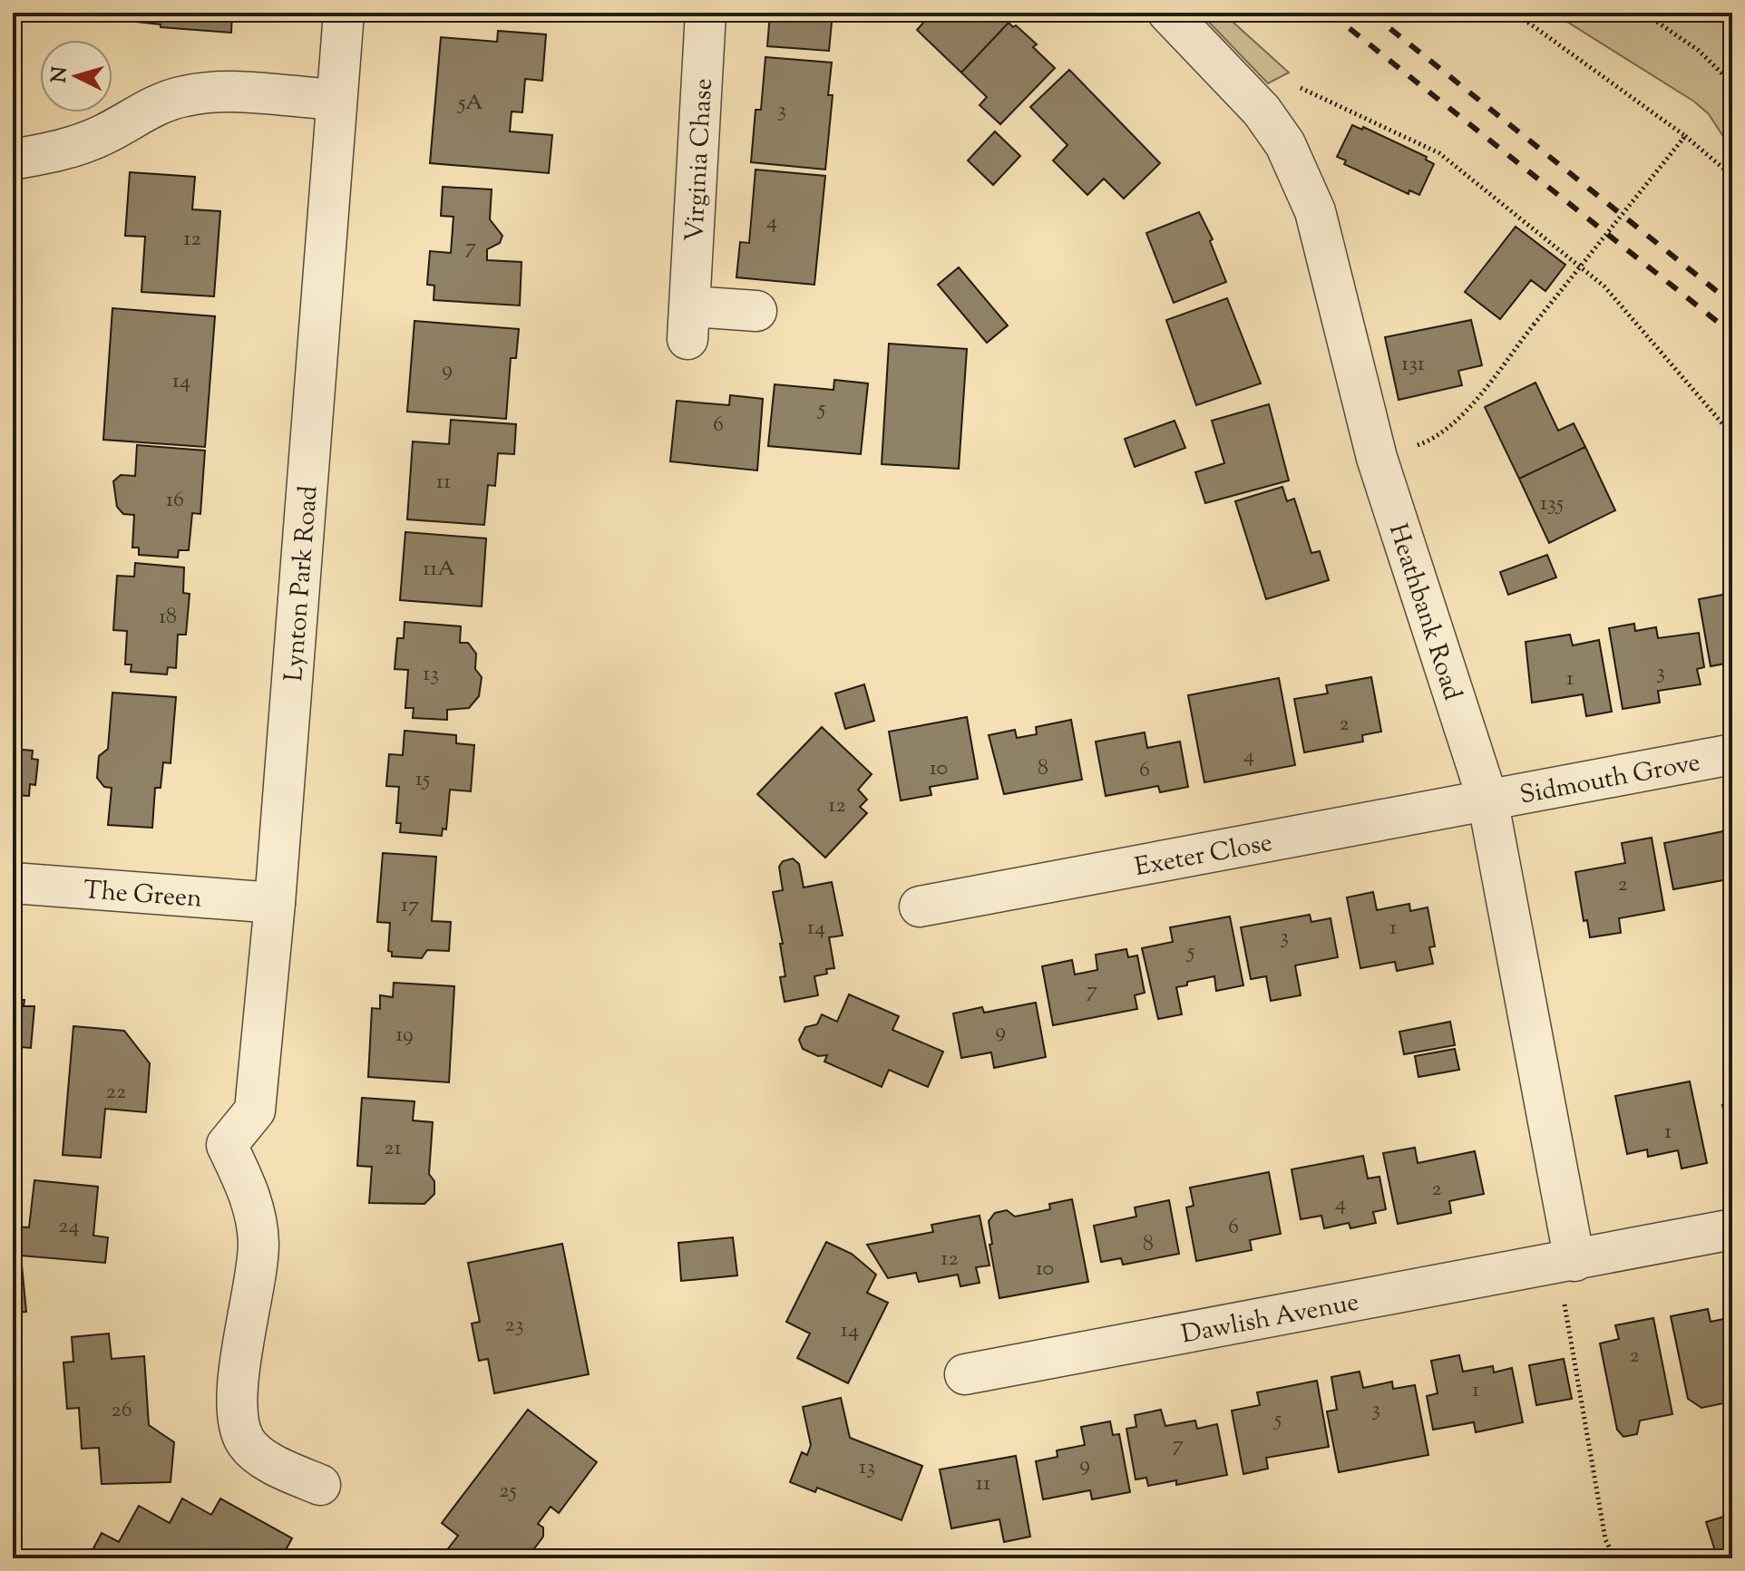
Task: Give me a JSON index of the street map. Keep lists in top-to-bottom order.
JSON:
{
  "streets": {
    "street": [
      "Virginia Chase",
      "Lynton Park Road",
      "Heathbank Road",
      "Sidmouth Grove",
      "Exeter Close",
      "The Green",
      "Dawlish Avenue"
    ]
  },
  "crossings": [
    ["Lynton Park Road", "The Green"],
    ["Heathbank Road", "Sidmouth Grove"],
    ["Heathbank Road", "Exeter Close"],
    ["Heathbank Road", "Dawlish Avenue"],
    ["Sidmouth Grove", "Exeter Close"]
  ],
  "house_numbers": [
    "5A",
    "3",
    "4",
    "12",
    "7",
    "131",
    "9",
    "14",
    "5",
    "6",
    "11",
    "16",
    "135",
    "11A",
    "18",
    "3",
    "13",
    "1",
    "2",
    "4",
    "10",
    "8",
    "6",
    "15",
    "12",
    "2",
    "17",
    "14",
    "1",
    "3",
    "5",
    "7",
    "9",
    "19",
    "22",
    "1",
    "21",
    "2",
    "4",
    "24",
    "6",
    "8",
    "12",
    "10",
    "23",
    "14",
    "2",
    "1",
    "3",
    "26",
    "5",
    "7",
    "9",
    "13",
    "11",
    "25"
  ],
  "north": "left"
}
